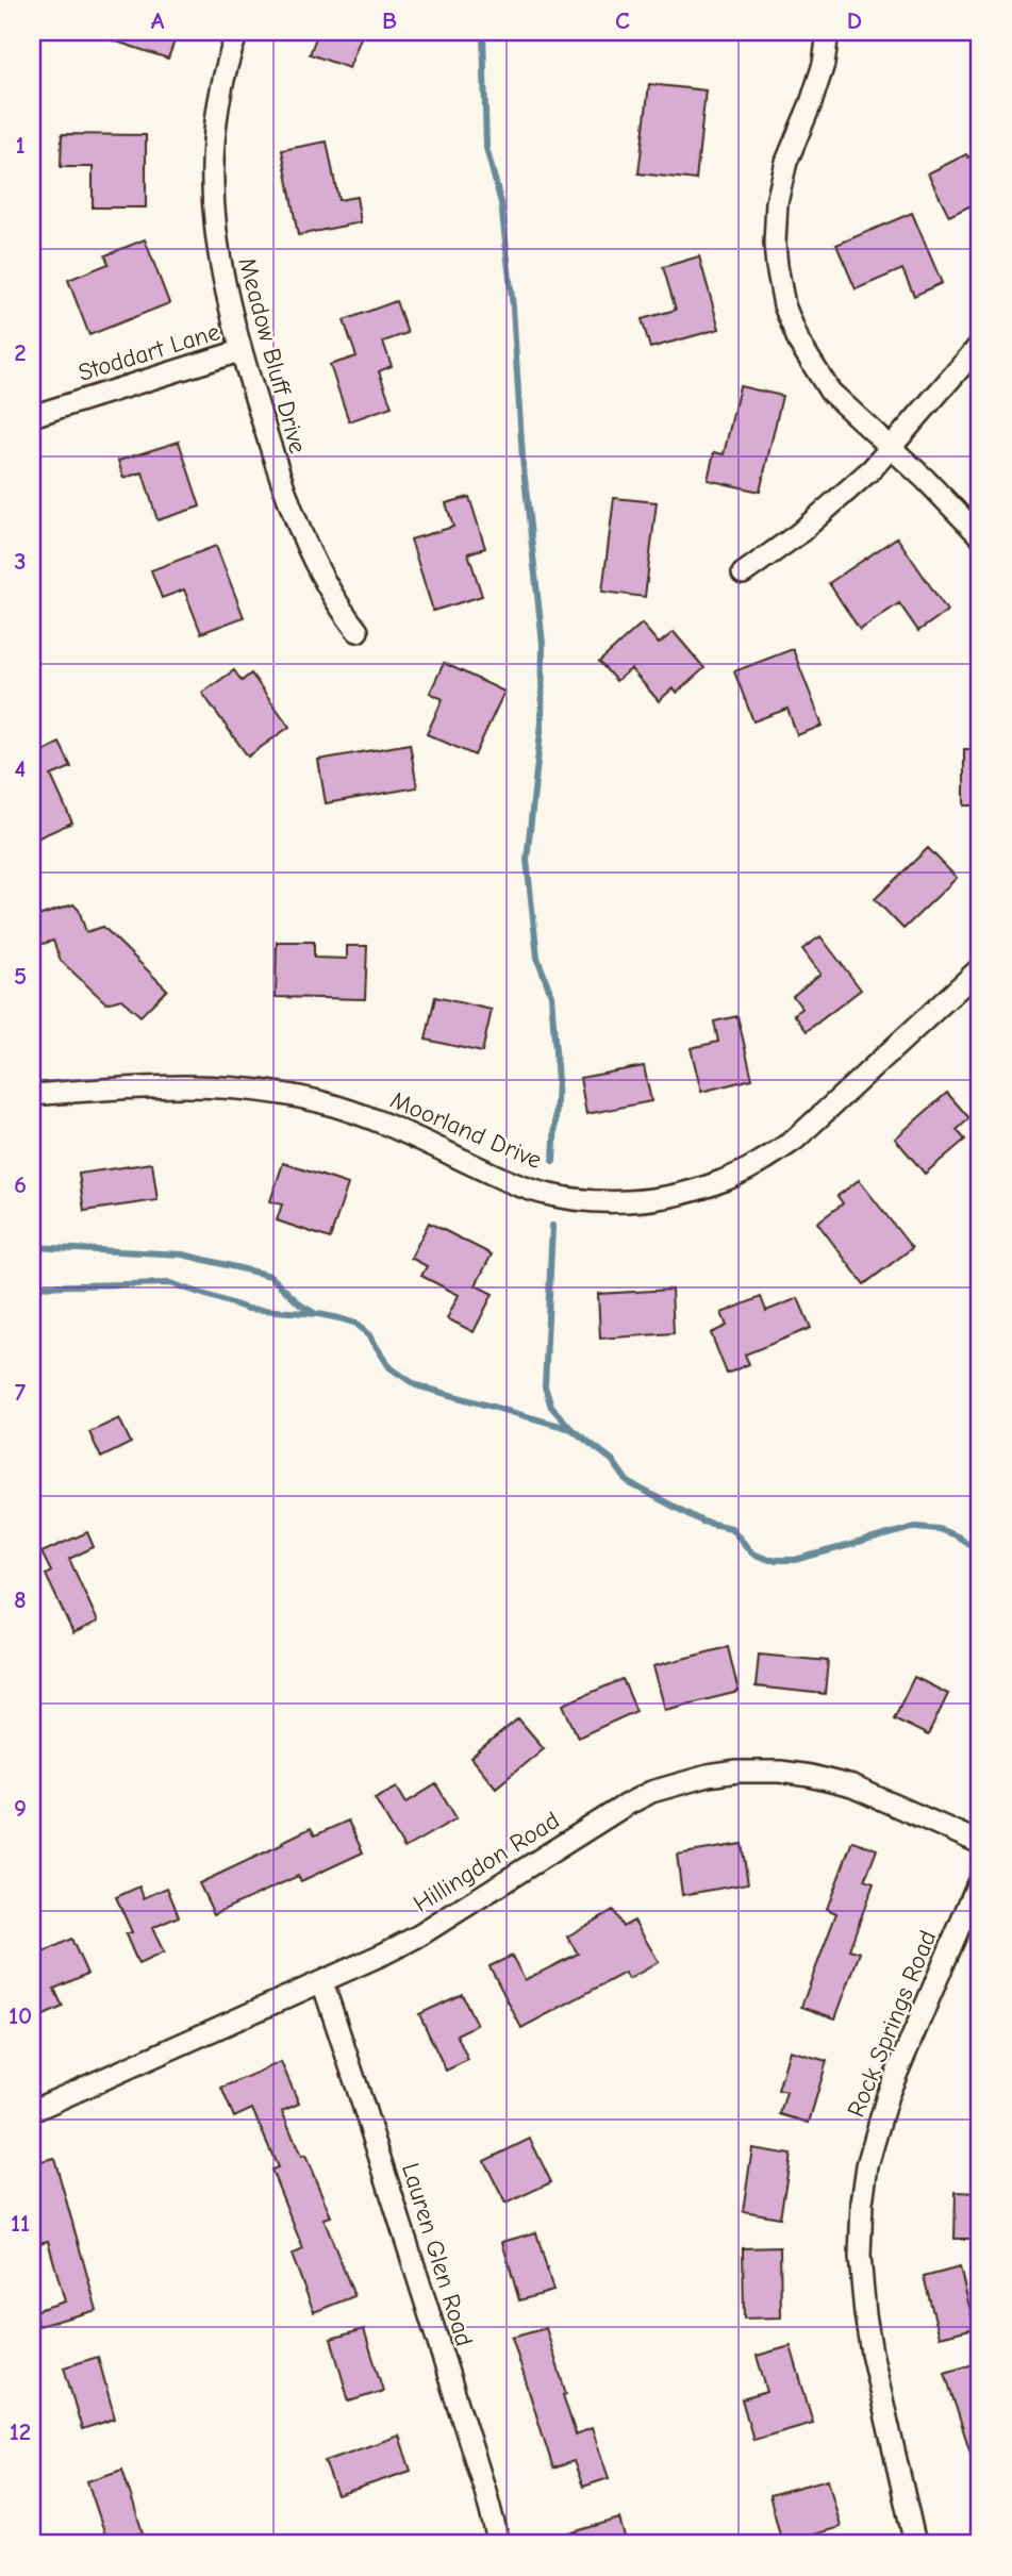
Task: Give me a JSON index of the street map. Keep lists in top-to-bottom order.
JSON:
{
  "streets": {
    "street": [
      "Stoddart Lane",
      "Meadow Bluff Drive",
      "Moorland Drive",
      "Hillingdon Road",
      "Rock Springs Road",
      "Lauren Glen Road"
    ]
  },
  "crossings": [
    ["Stoddart Lane", "Meadow Bluff Drive"],
    ["Hillingdon Road", "Lauren Glen Road"]
  ],
  "grid": {
    "columns": [
      "A",
      "B",
      "C",
      "D"
    ],
    "rows": [
      "1",
      "2",
      "3",
      "4",
      "5",
      "6",
      "7",
      "8",
      "9",
      "10",
      "11",
      "12"
    ]
  }
}
